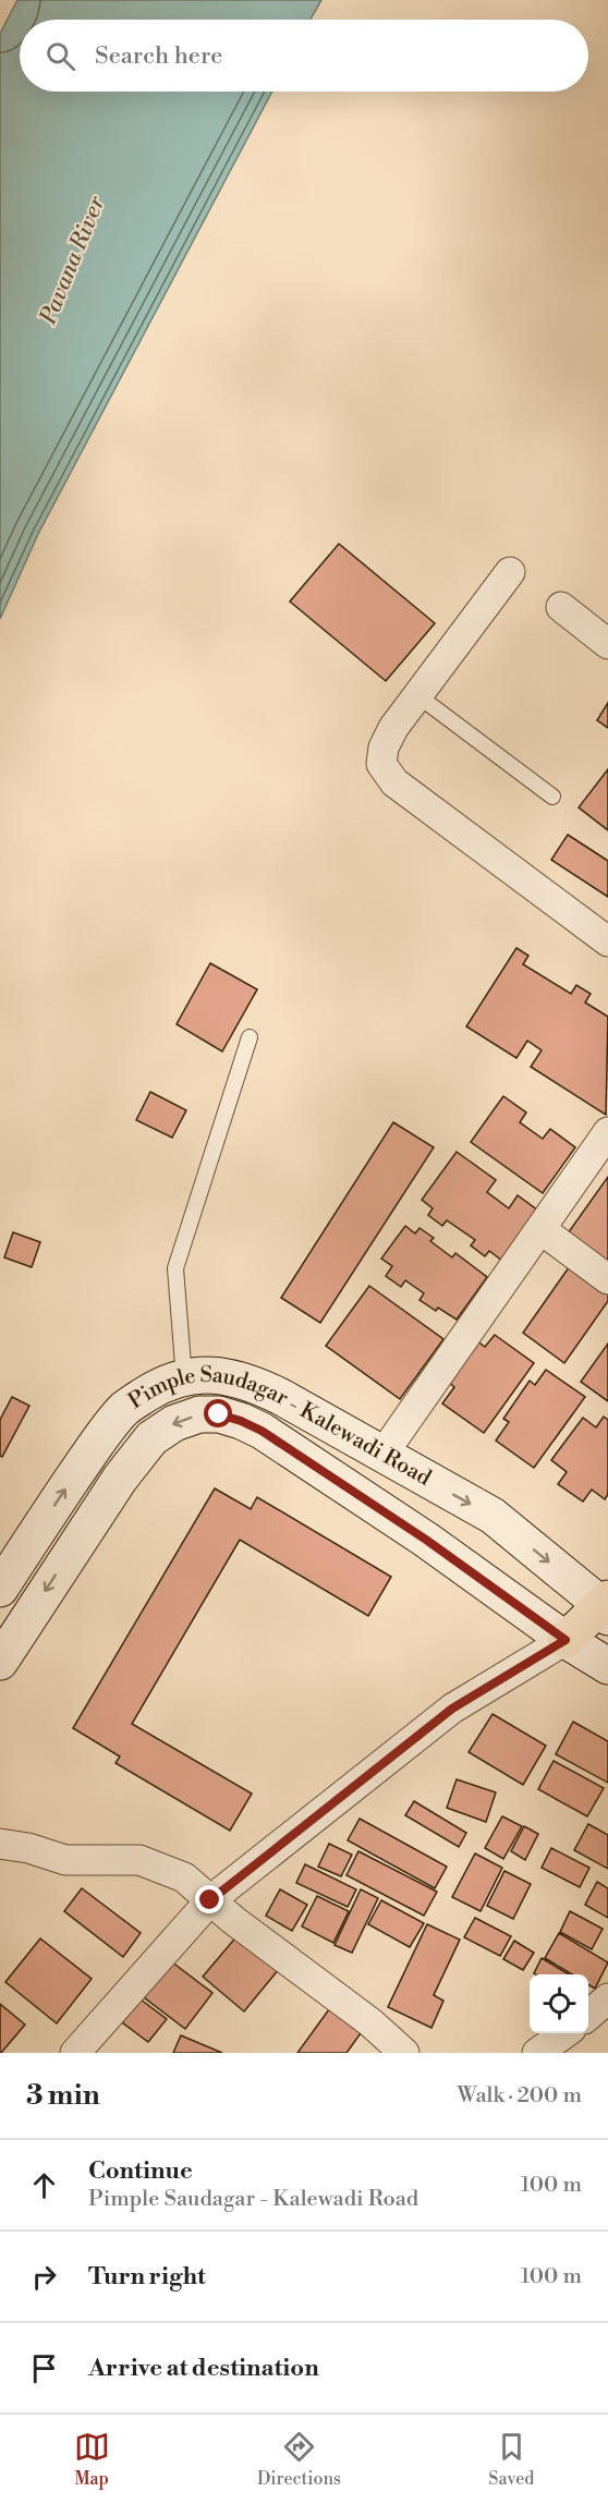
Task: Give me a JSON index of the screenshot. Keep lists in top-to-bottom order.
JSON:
{
  "streets": {
    "main road": ["Pimple Saudagar - Kalewadi Road"]
  },
  "water": ["Pavana River"],
  "page": {
    "search": "Search here",
    "heading": ["3 min", "Walk · 200 m"],
    "list": [
      ["Continue", "Pimple Saudagar - Kalewadi Road", "100 m"],
      ["Turn right", "100 m"],
      "Arrive at destination"
    ],
    "nav": ["Map", "Directions", "Saved"]
  }
}
